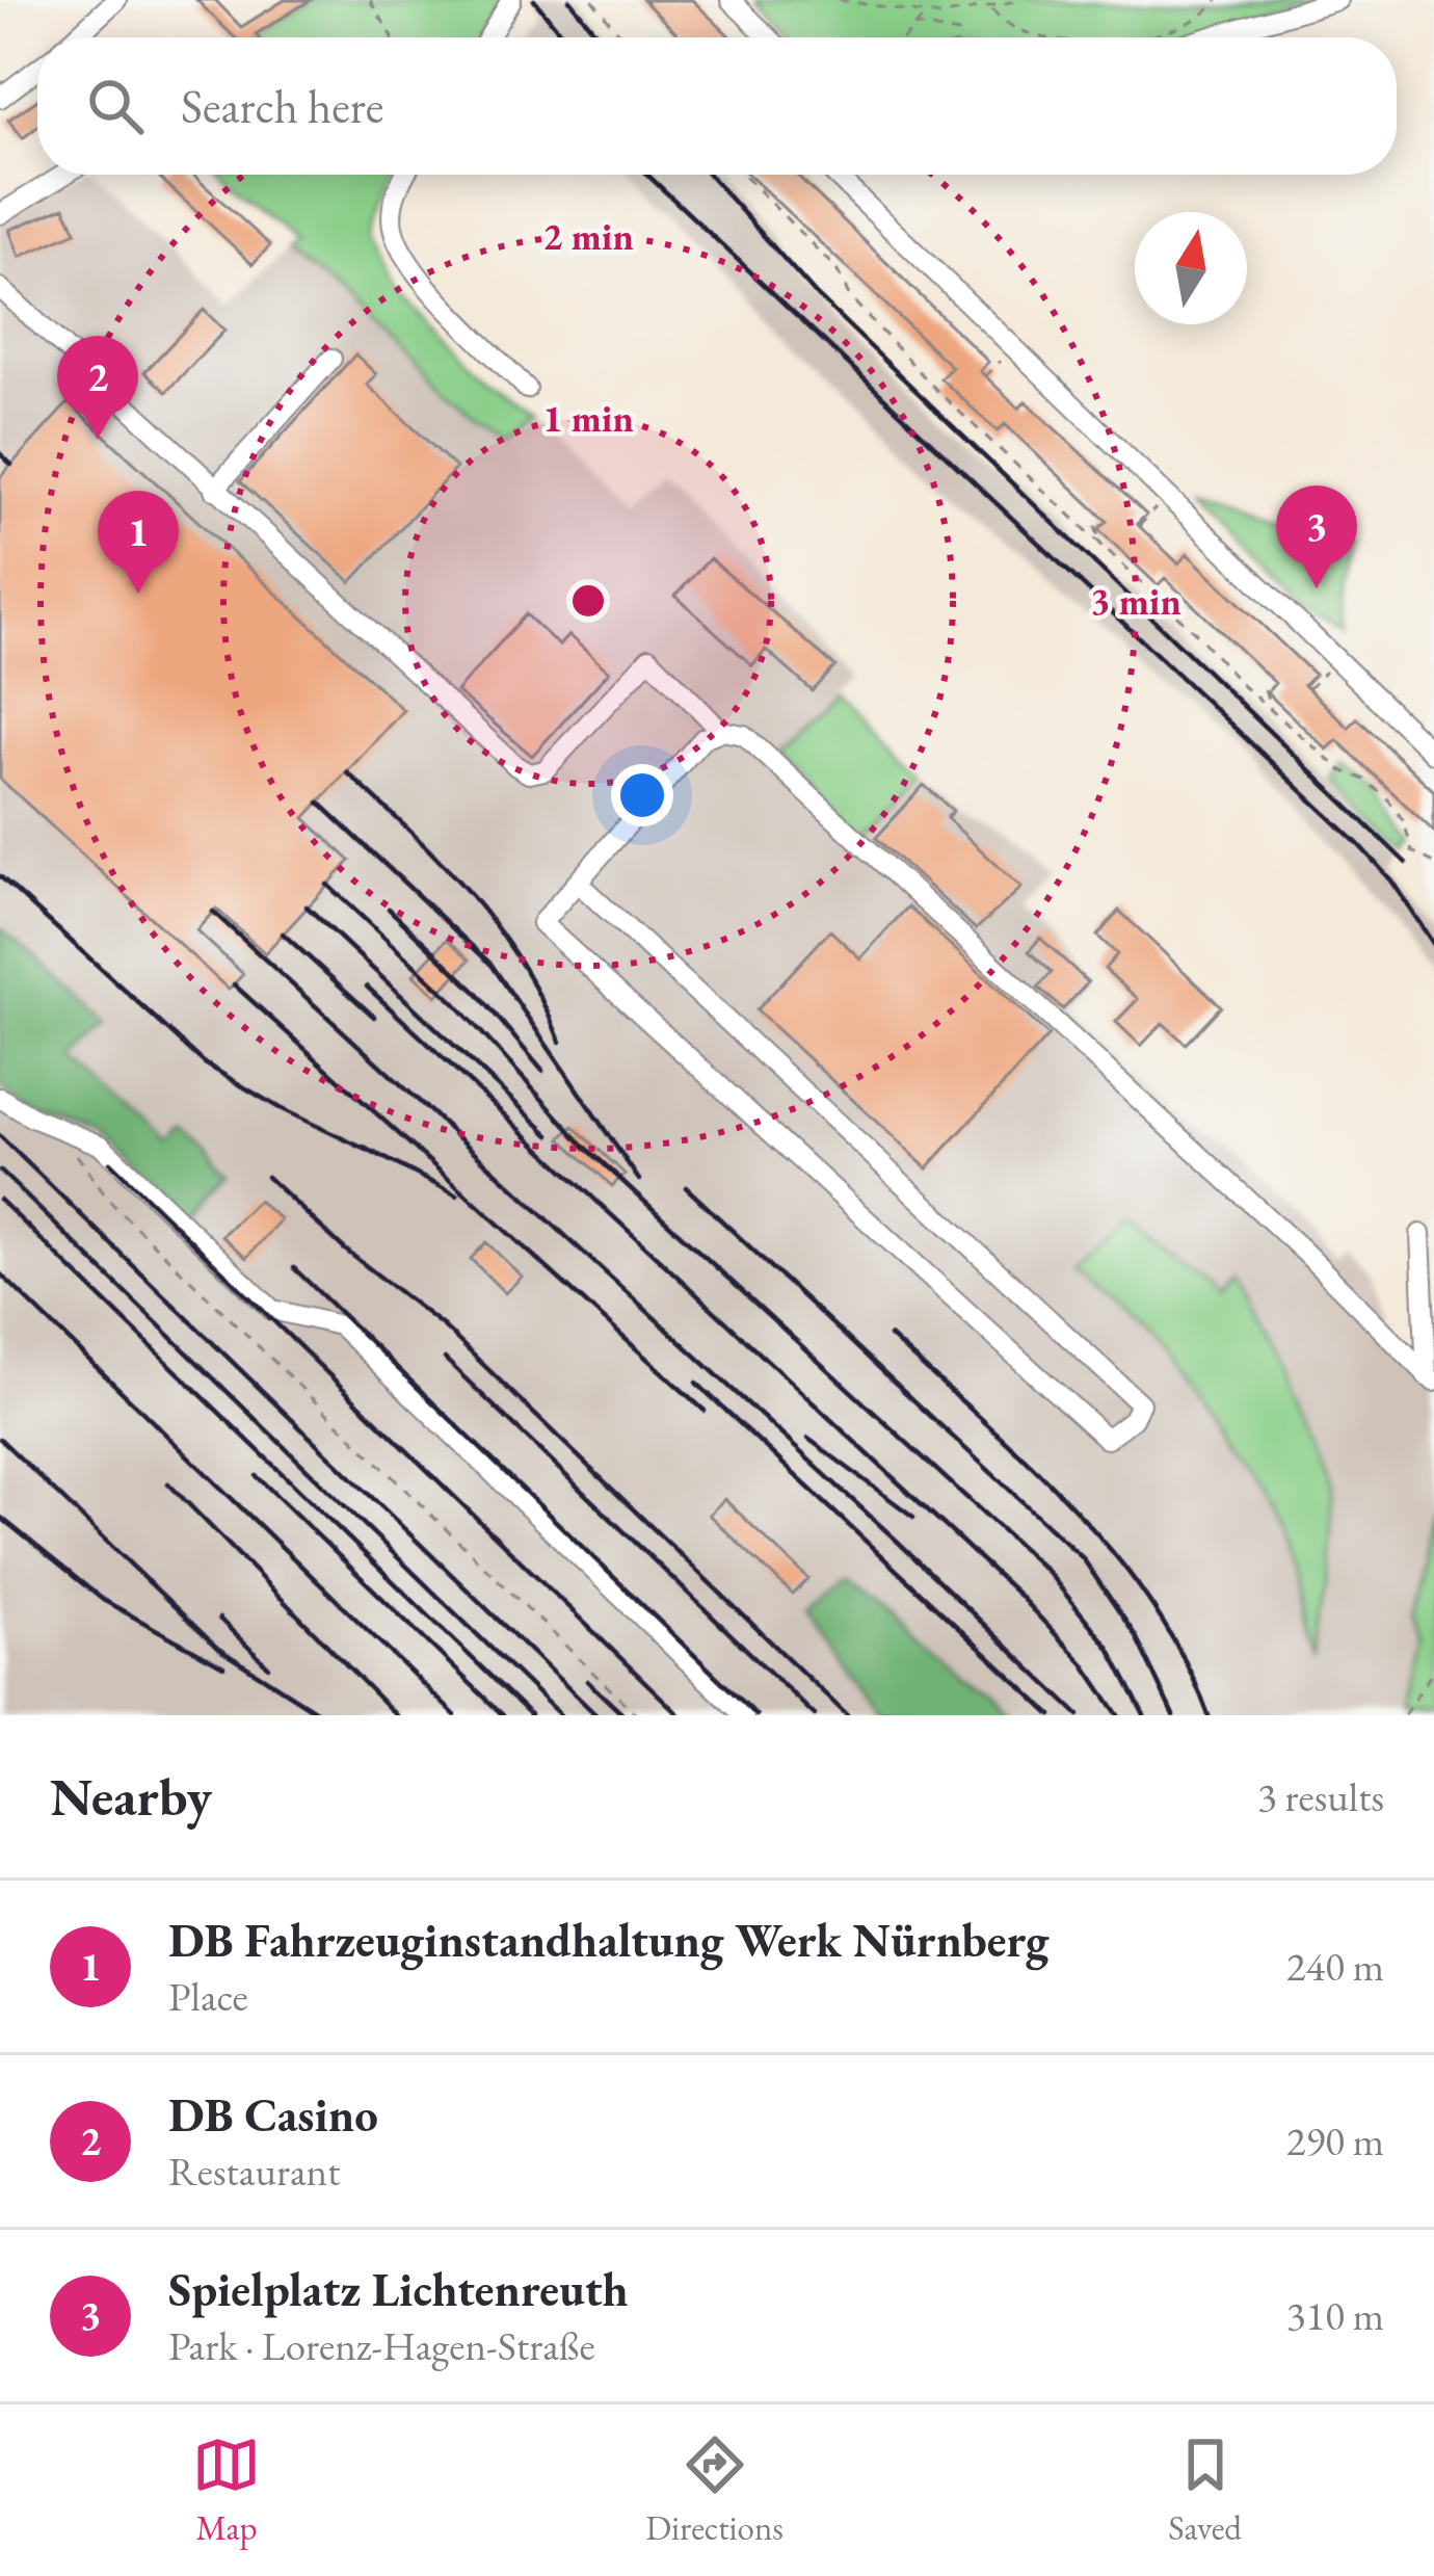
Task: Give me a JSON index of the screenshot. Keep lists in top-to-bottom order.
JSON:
{
  "north": "top",
  "page": {
    "search": "Search here",
    "pins": ["2", "3", "1"],
    "heading": ["Nearby", "3 results"],
    "list": [
      {
        "mark": "1",
        "name": "DB Fahrzeuginstandhaltung Werk Nürnberg",
        "note": "Place",
        "value": "240 m"
      },
      {
        "mark": "2",
        "name": "DB Casino",
        "note": "Restaurant",
        "value": "290 m"
      },
      {
        "mark": "3",
        "name": "Spielplatz Lichtenreuth",
        "note": "Park · Lorenz-Hagen-Straße",
        "value": "310 m"
      }
    ],
    "nav": ["Map", "Directions", "Saved"]
  },
  "rings": ["2 min", "1 min", "3 min"]
}
